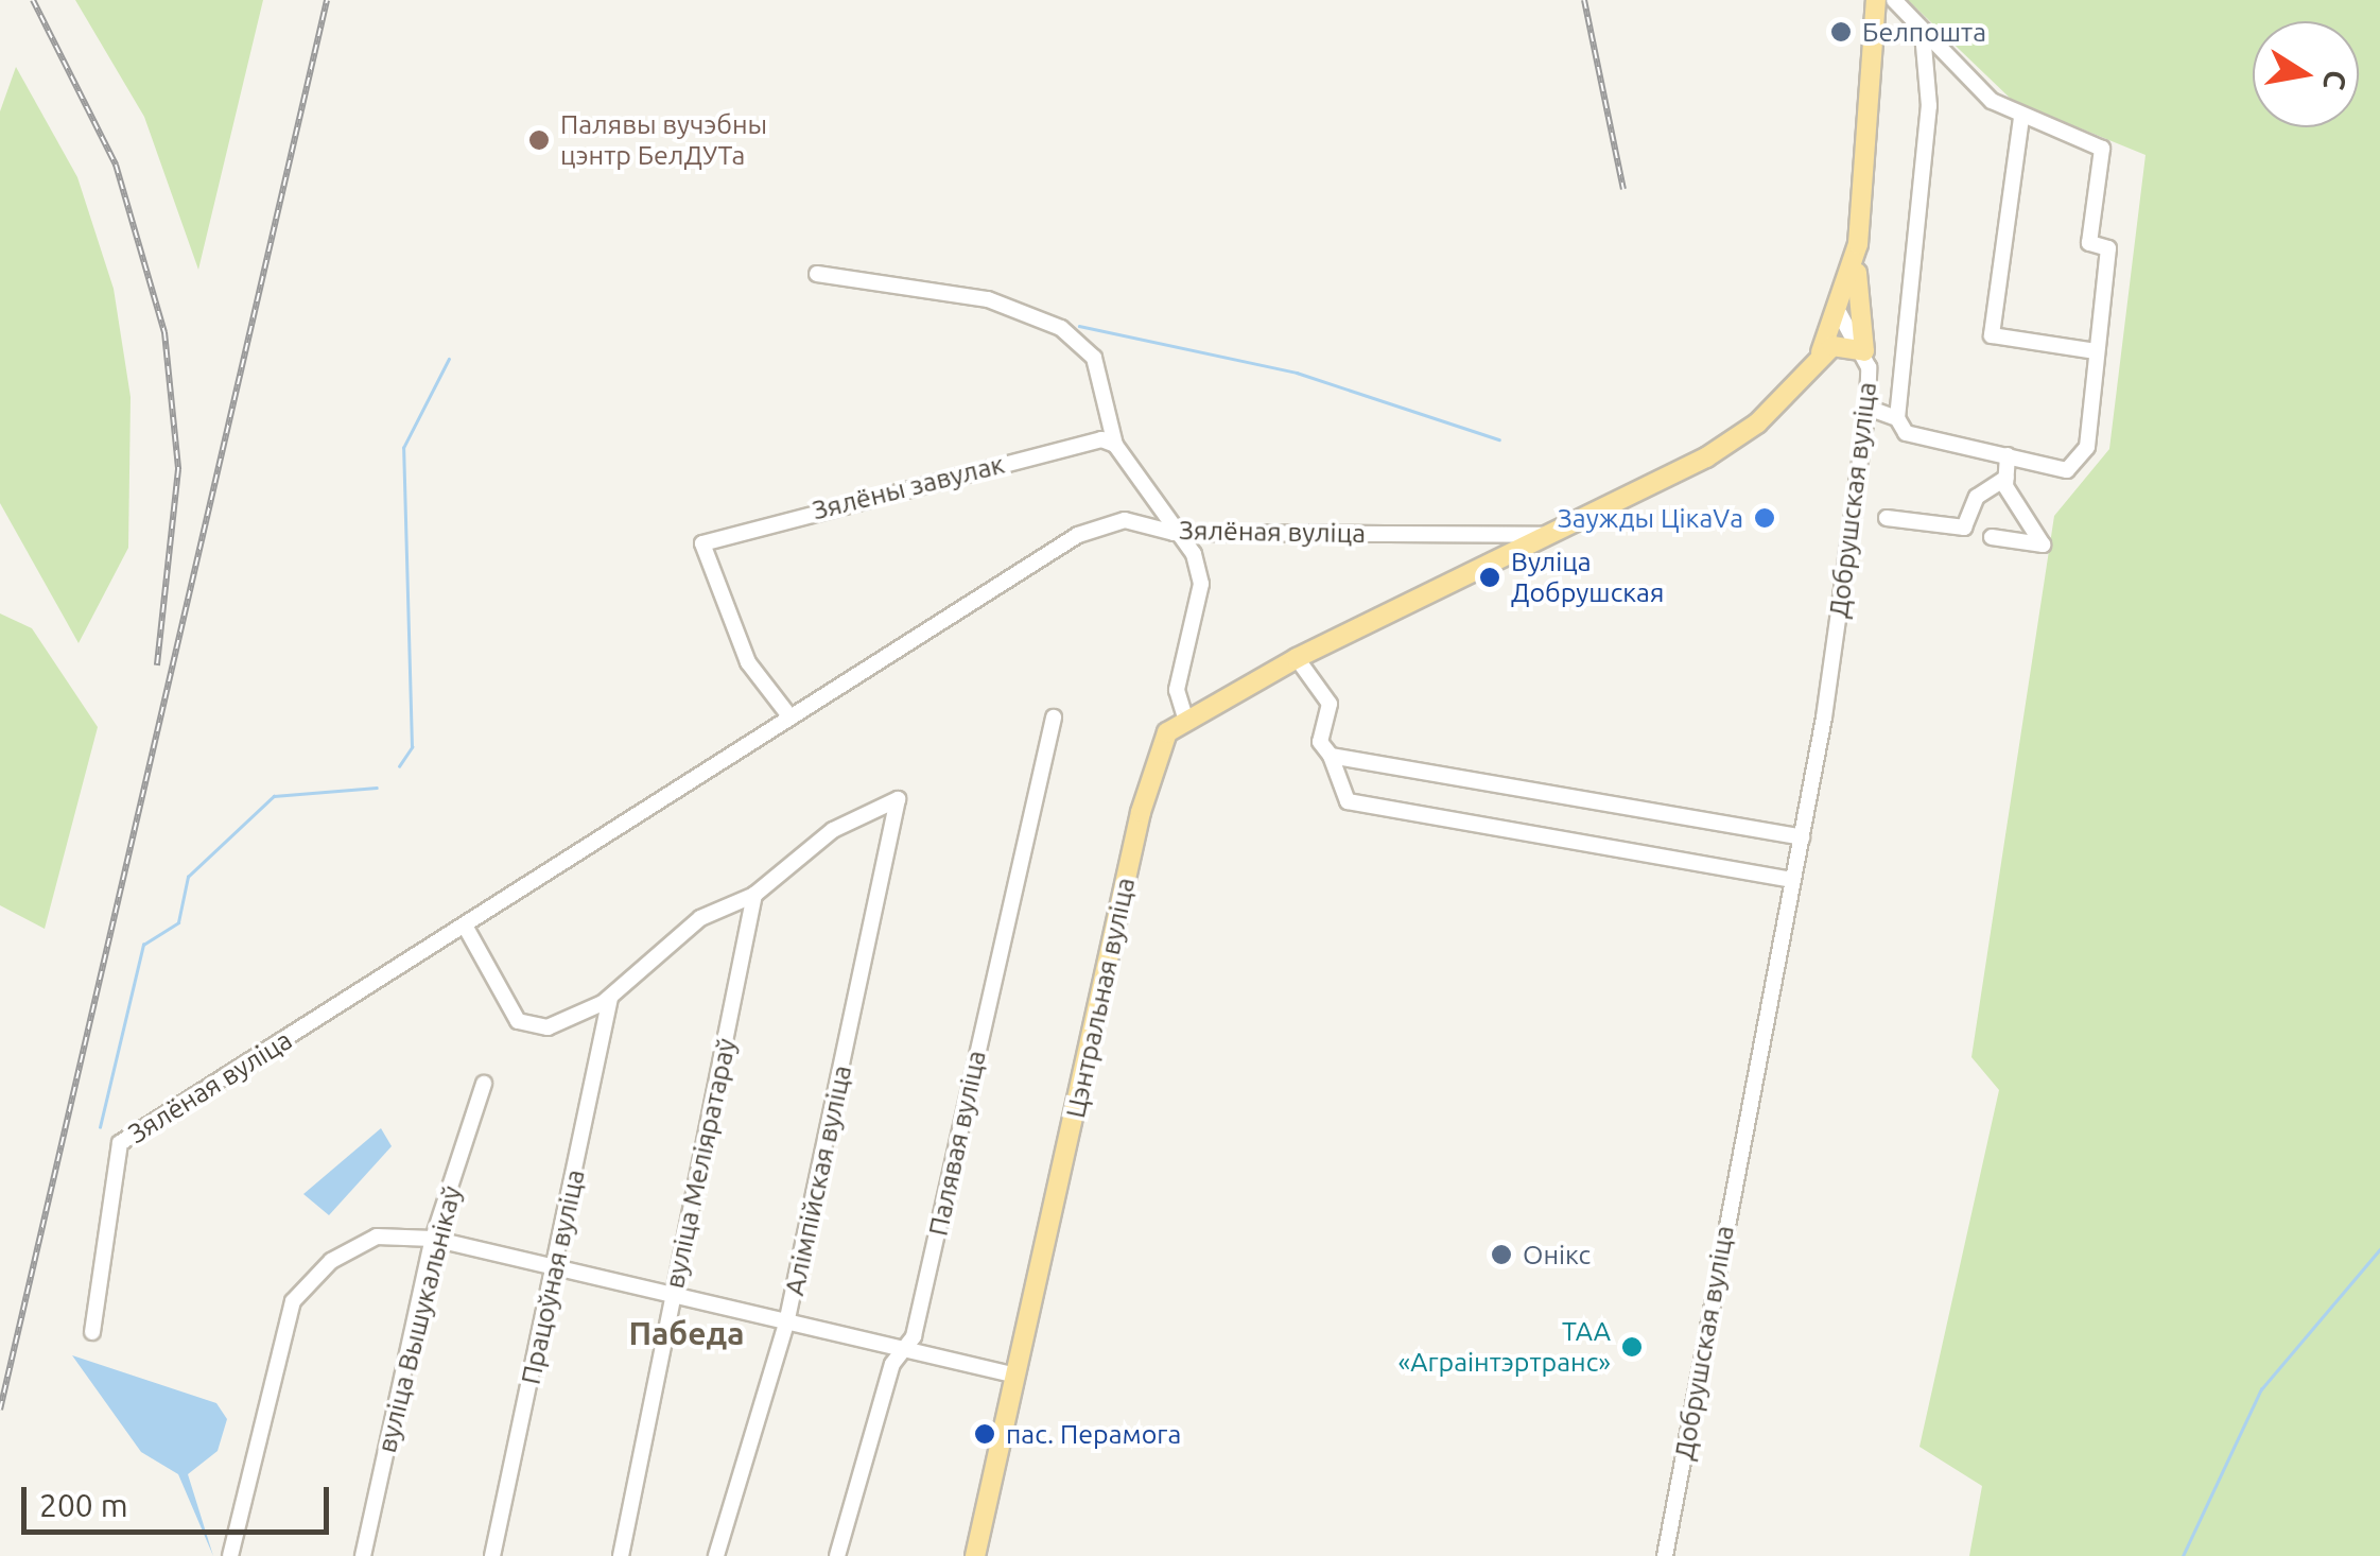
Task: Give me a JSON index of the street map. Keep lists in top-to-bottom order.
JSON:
{
  "streets": {
    "main road": ["Цэнтральная вуліца"],
    "street": [
      "Зялёны завулак",
      "Добрушская вуліца",
      "Зялёная вуліца",
      "Палявая вуліца",
      "вуліца Меліяратараў",
      "Алімпійская вуліца",
      "Працоўная вуліца",
      "вуліца Вышукальнікаў"
    ]
  },
  "crossings": [
    ["Зялёны завулак", "Зялёная вуліца"],
    ["Добрушская вуліца", "Цэнтральная вуліца"],
    ["Зялёная вуліца", "Цэнтральная вуліца"],
    ["вуліца Меліяратараў", "Алімпійская вуліца"]
  ],
  "districts": ["Пабеда"],
  "places": [
    "Белпошта",
    "Палявы вучэбны цэнтр БелДУТа",
    "Заужды ЦікаVа",
    "Вуліца Добрушская",
    "Онікс",
    "ТАА «Аграінтэртранс»",
    "пас. Перамога"
  ],
  "scale_bar": "200 m",
  "north": "right"
}
